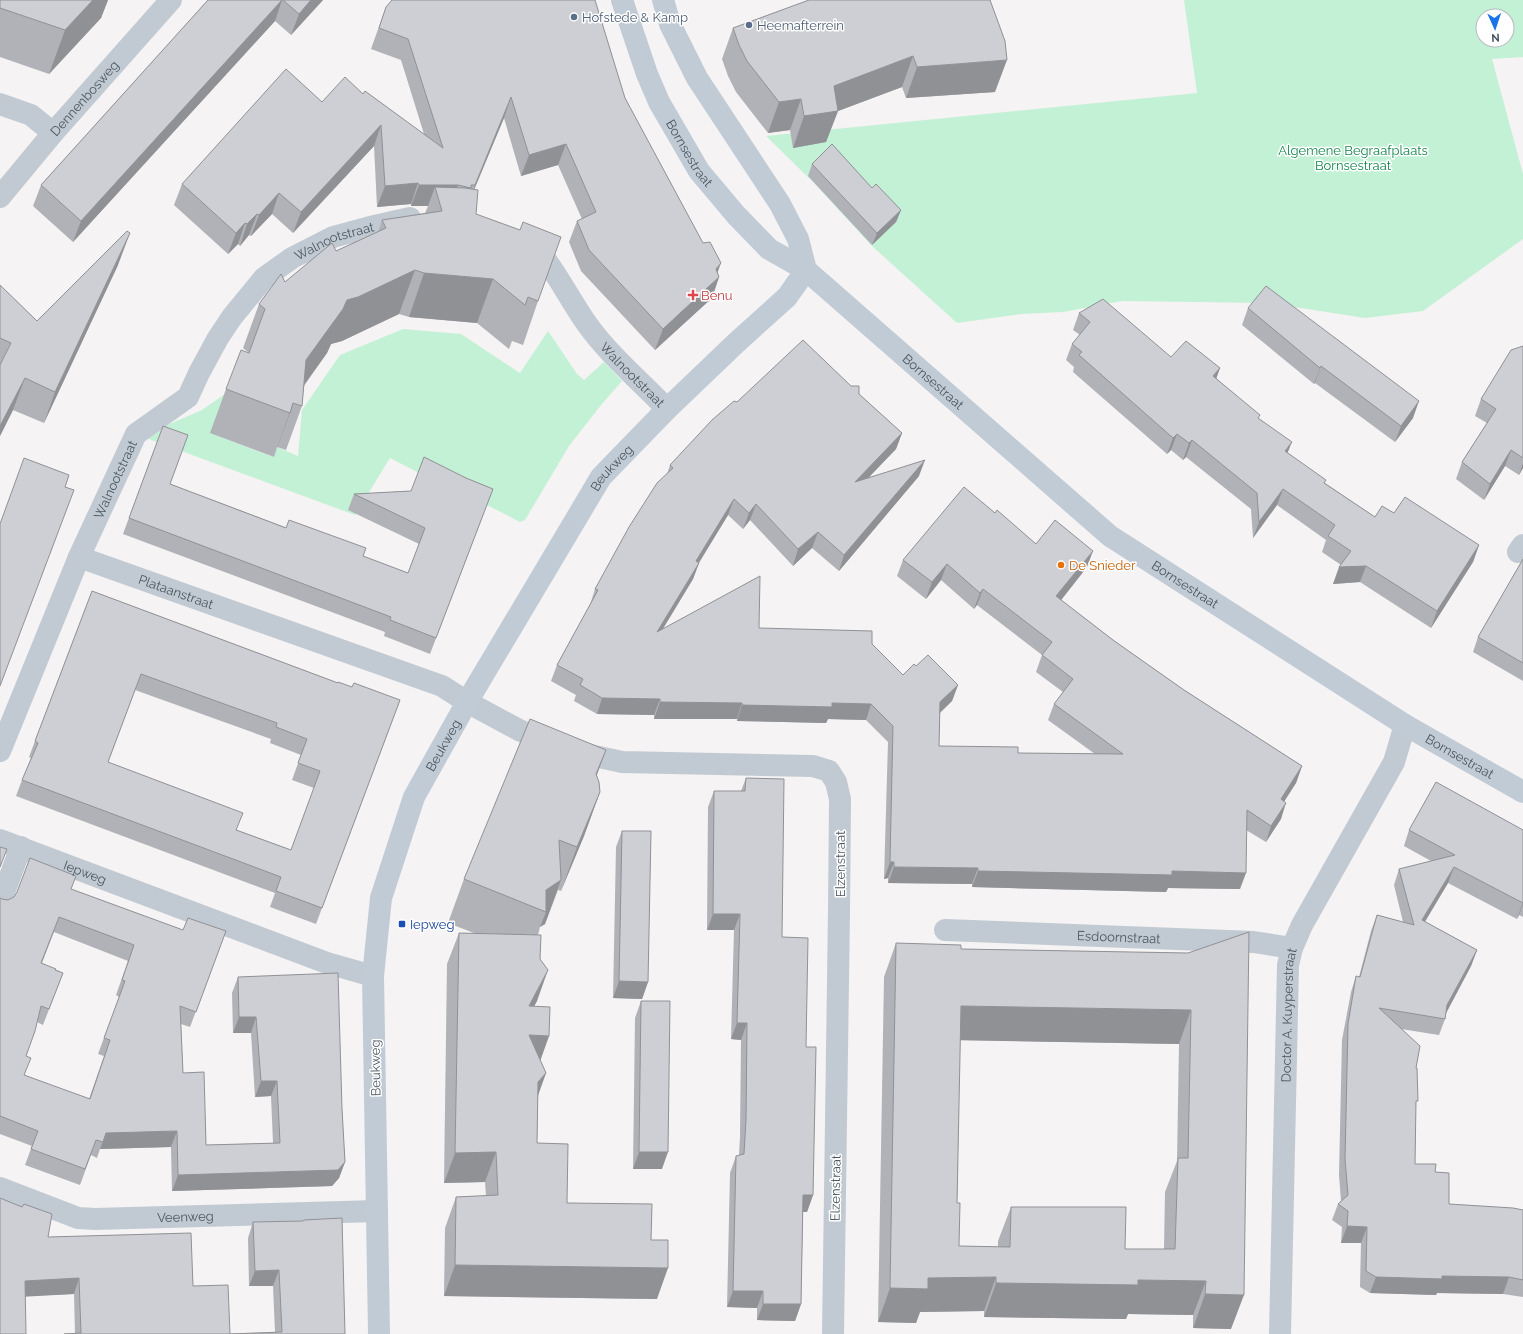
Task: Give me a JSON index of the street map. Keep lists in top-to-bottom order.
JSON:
{
  "streets": {
    "main road": ["Bornsestraat", "Beukweg"],
    "street": [
      "Dennenbosweg",
      "Walnootstraat",
      "Plataanstraat",
      "Elzenstraat",
      "Iepweg",
      "Esdoornstraat",
      "Doctor A. Kuyperstraat",
      "Veenweg"
    ]
  },
  "crossings": [
    ["Bornsestraat", "Beukweg"],
    ["Bornsestraat", "Doctor A. Kuyperstraat"],
    ["Walnootstraat", "Beukweg"],
    ["Walnootstraat", "Plataanstraat"],
    ["Beukweg", "Plataanstraat"],
    ["Beukweg", "Elzenstraat"],
    ["Beukweg", "Iepweg"],
    ["Beukweg", "Veenweg"],
    ["Plataanstraat", "Elzenstraat"],
    ["Esdoornstraat", "Doctor A. Kuyperstraat"]
  ],
  "parks": ["Algemene Begraafplaats Bornsestraat"],
  "places": {
    "other": ["Hofstede & Kamp", "Heemafterrein", "De Snieder"],
    "health": ["Benu"],
    "transit": ["Iepweg"]
  },
  "north": "bottom"
}
